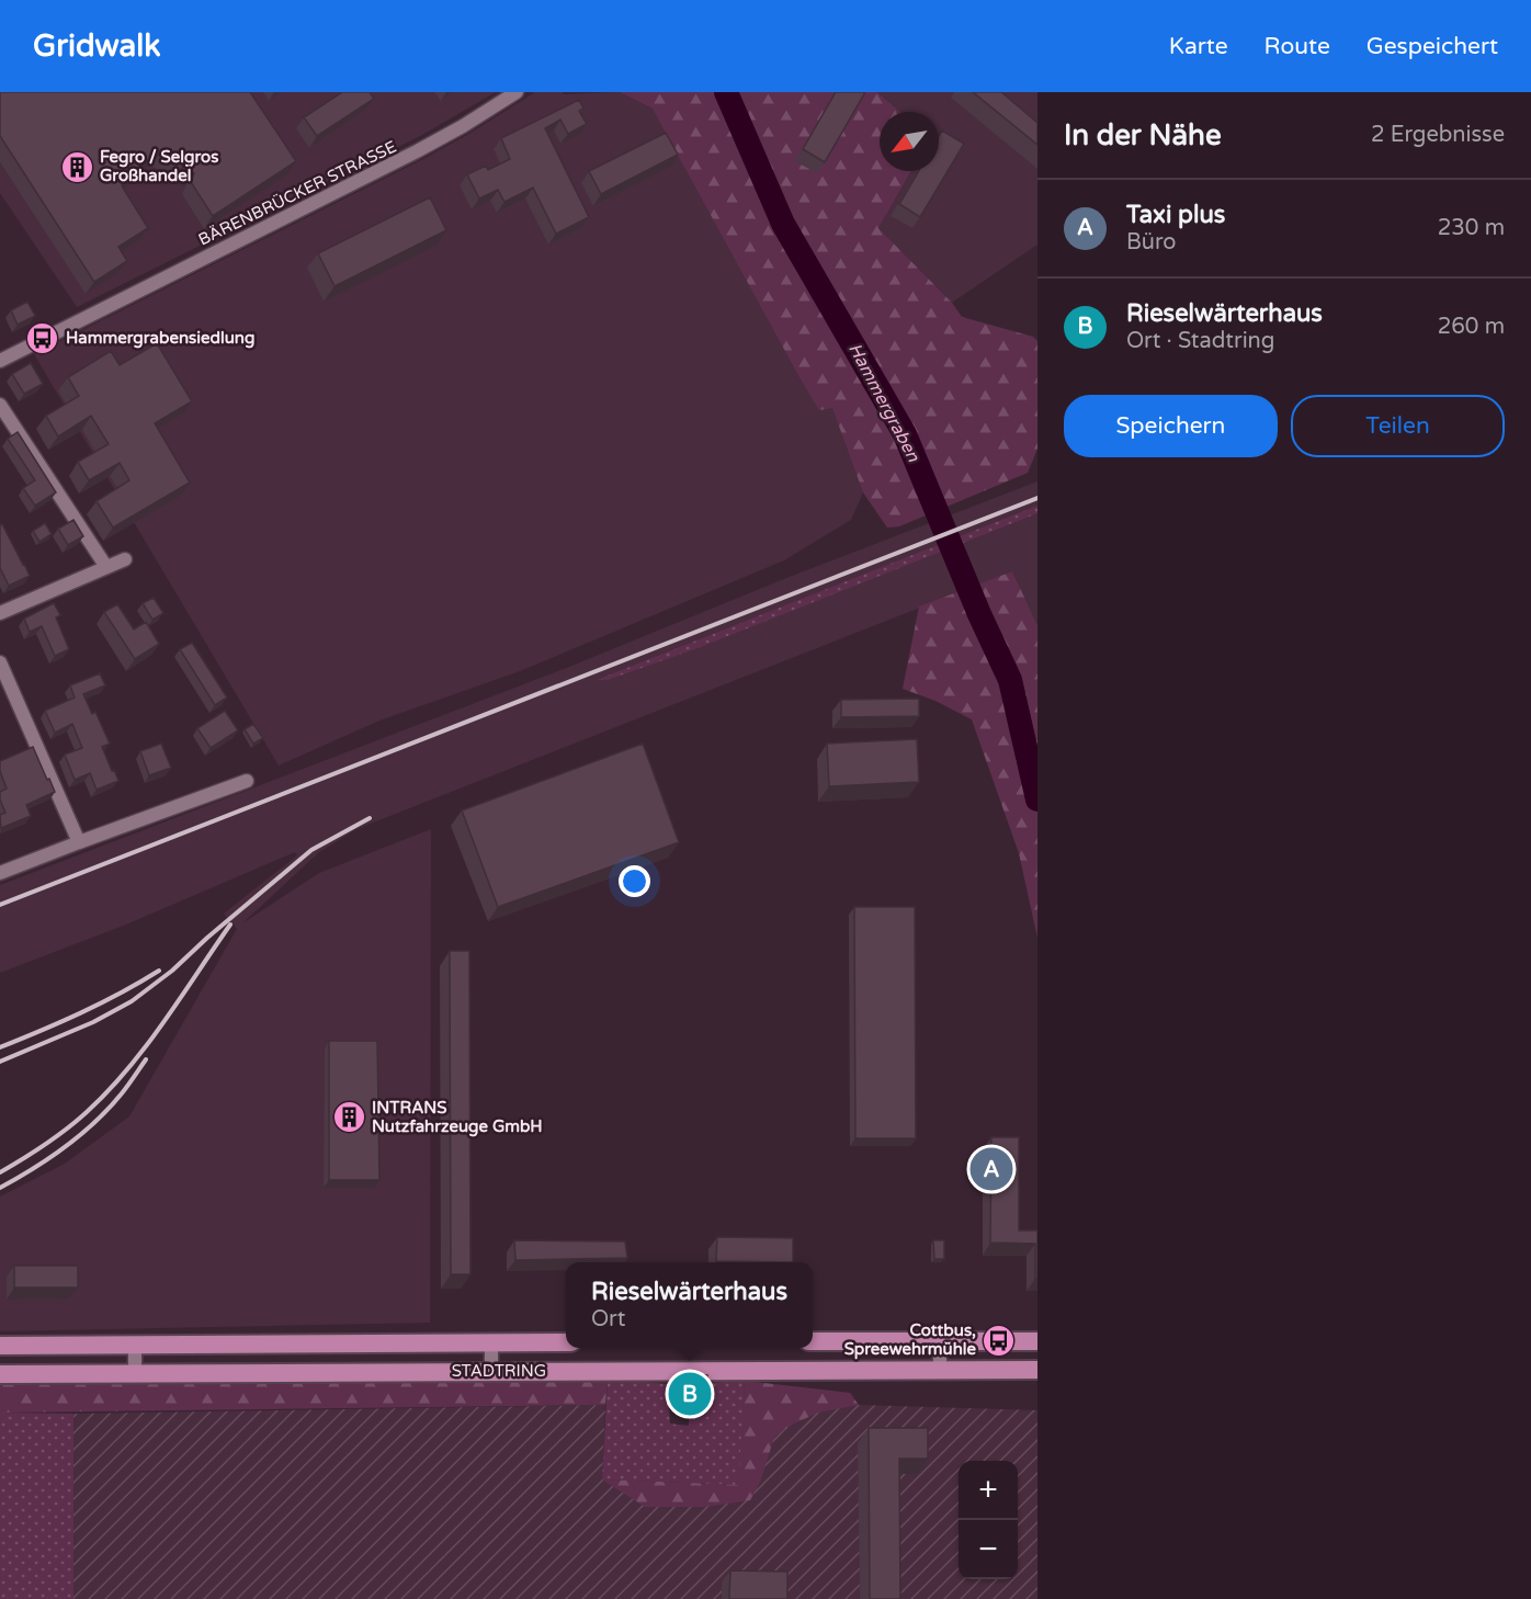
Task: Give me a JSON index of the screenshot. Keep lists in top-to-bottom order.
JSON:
{
  "streets": {
    "main road": ["STADTRING"],
    "street": ["BÄRENBRÜCKER STRASSE"]
  },
  "water": ["Hammergraben"],
  "places": {
    "building": ["Fegro / Selgros Großhandel", "INTRANS Nutzfahrzeuge GmbH"],
    "bus stop": ["Hammergrabensiedlung", "Cottbus, Spreewehrmühle"]
  },
  "north": "bottom left",
  "page": {
    "header": "Gridwalk",
    "nav": ["Karte", "Route", "Gespeichert"],
    "heading": ["In der Nähe", "2 Ergebnisse"],
    "list": [
      {
        "mark": "A",
        "name": "Taxi plus",
        "note": "Büro",
        "value": "230 m"
      },
      {
        "mark": "B",
        "name": "Rieselwärterhaus",
        "note": "Ort · Stadtring",
        "value": "260 m"
      }
    ],
    "buttons": ["Speichern", "Teilen"],
    "pins": ["A", "B"],
    "popup": ["Rieselwärterhaus", "Ort"],
    "map_buttons": ["+", "−"]
  }
}
